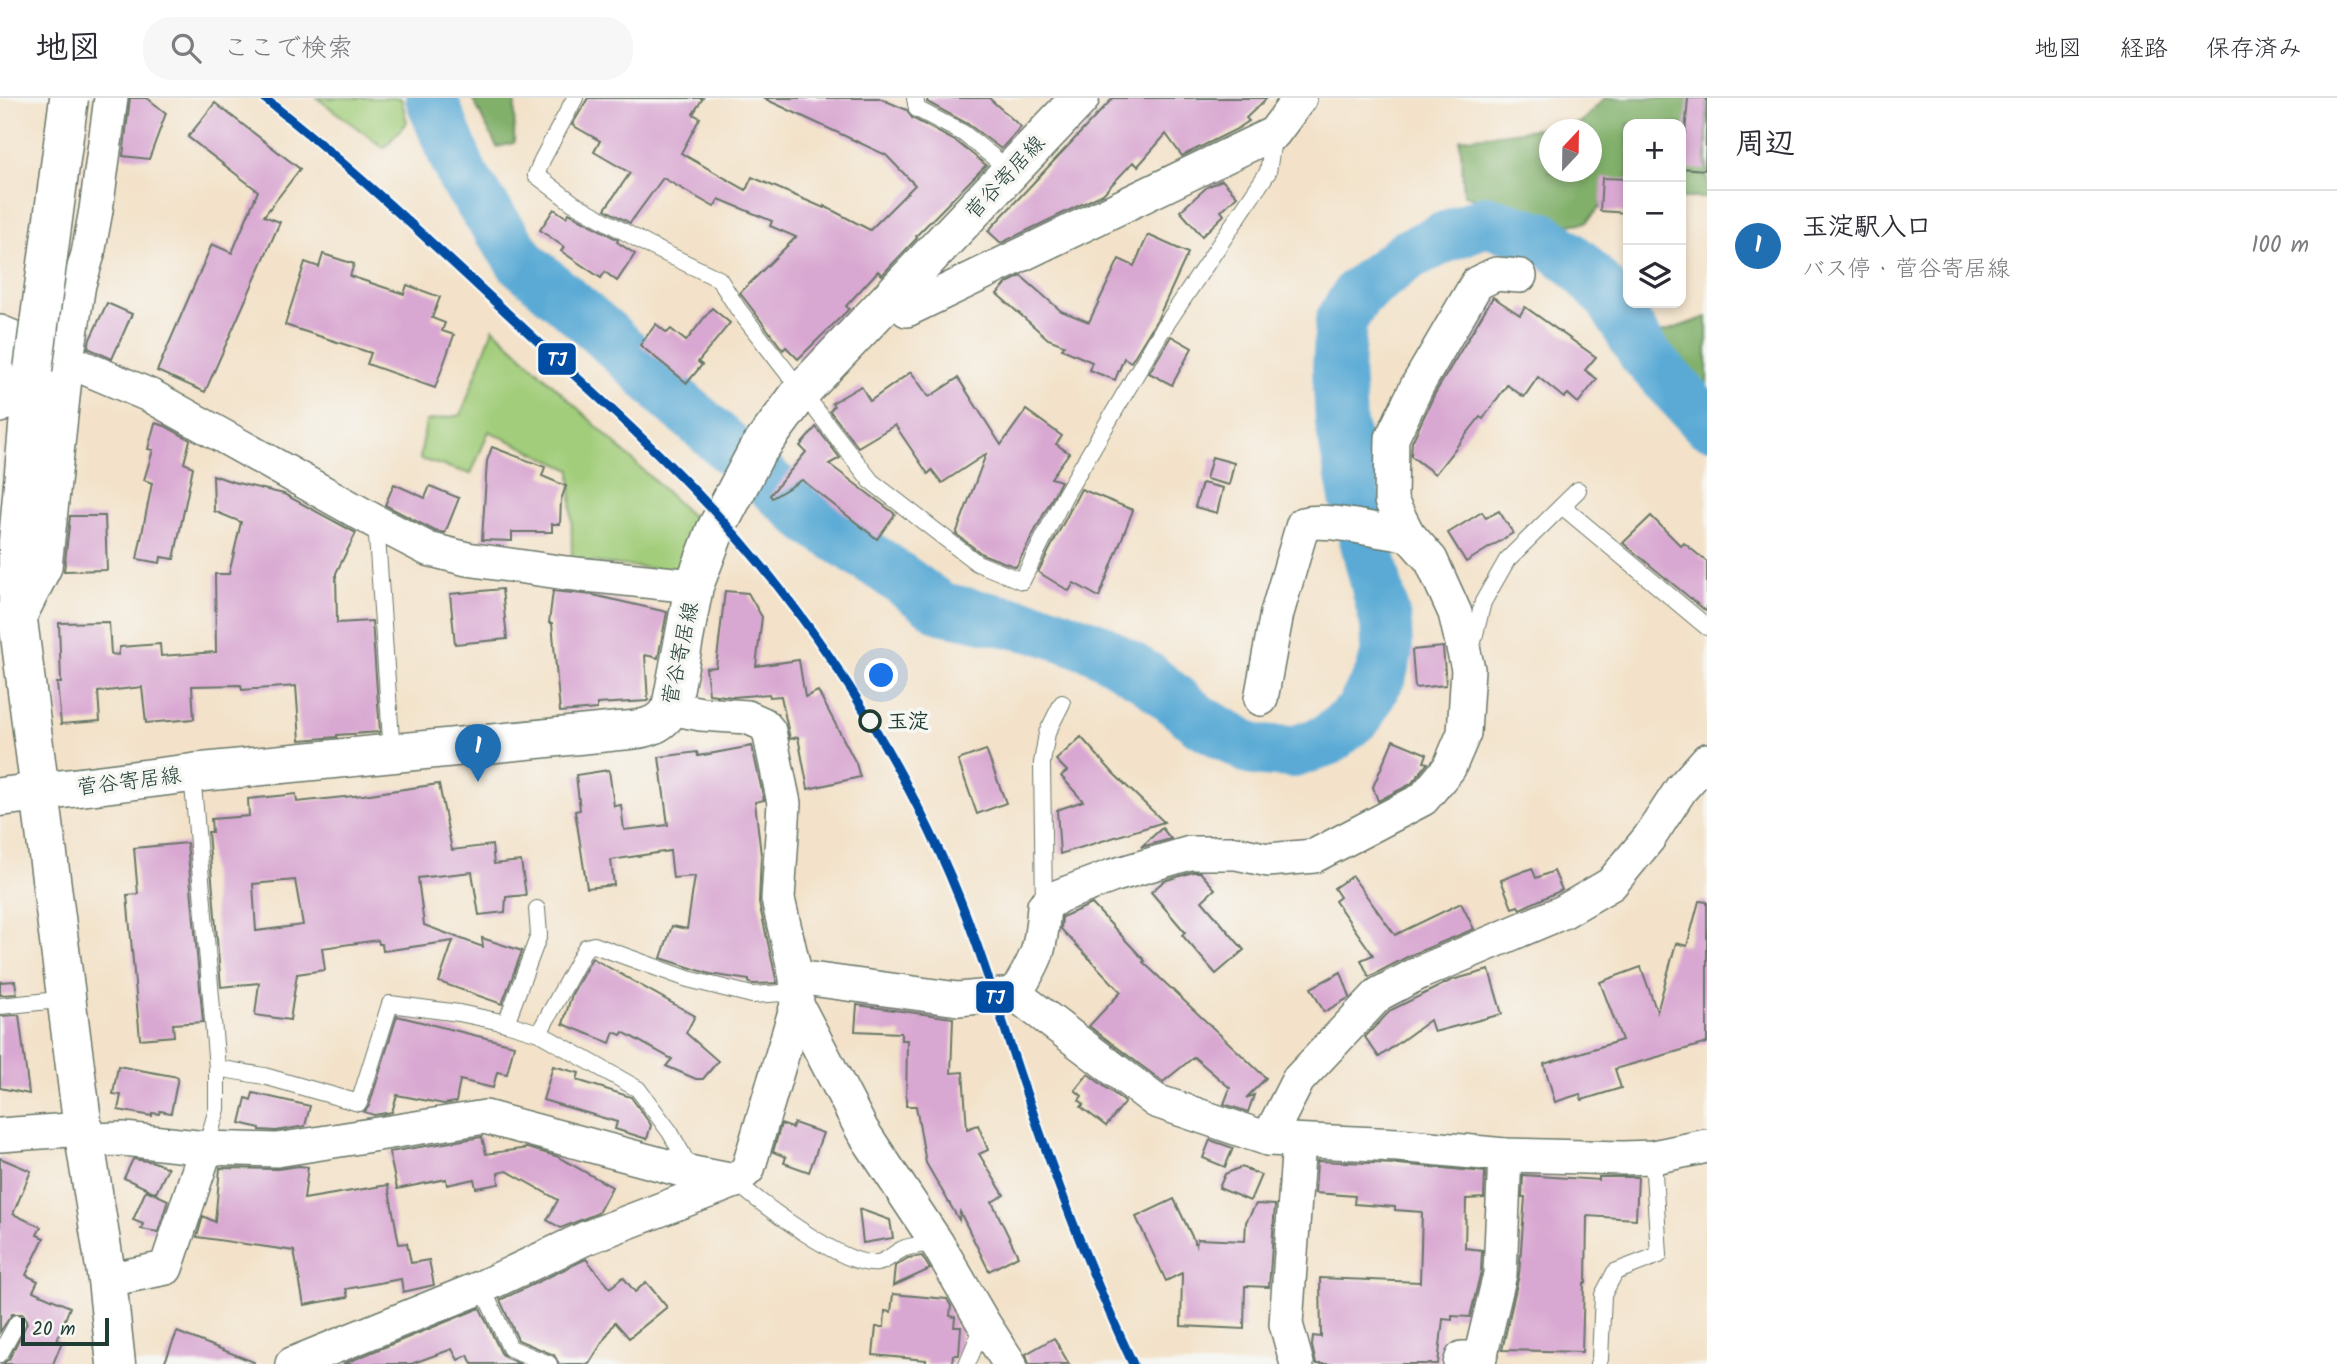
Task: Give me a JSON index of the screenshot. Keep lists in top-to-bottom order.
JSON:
{
  "streets": {
    "main road": ["菅谷寄居線"]
  },
  "places": ["玉淀"],
  "lines": ["transit line TJ"],
  "scale_bar": "20 m",
  "north": "top",
  "page": {
    "header": "地図",
    "search": "ここで検索",
    "nav": ["地図", "経路", "保存済み"],
    "heading": "周辺",
    "map_buttons": ["+", "−"],
    "list": [
      {
        "mark": "1",
        "name": "玉淀駅入口",
        "note": "バス停 · 菅谷寄居線",
        "value": "100 m"
      }
    ],
    "pins": "1",
    "scale": "20 m"
  }
}
